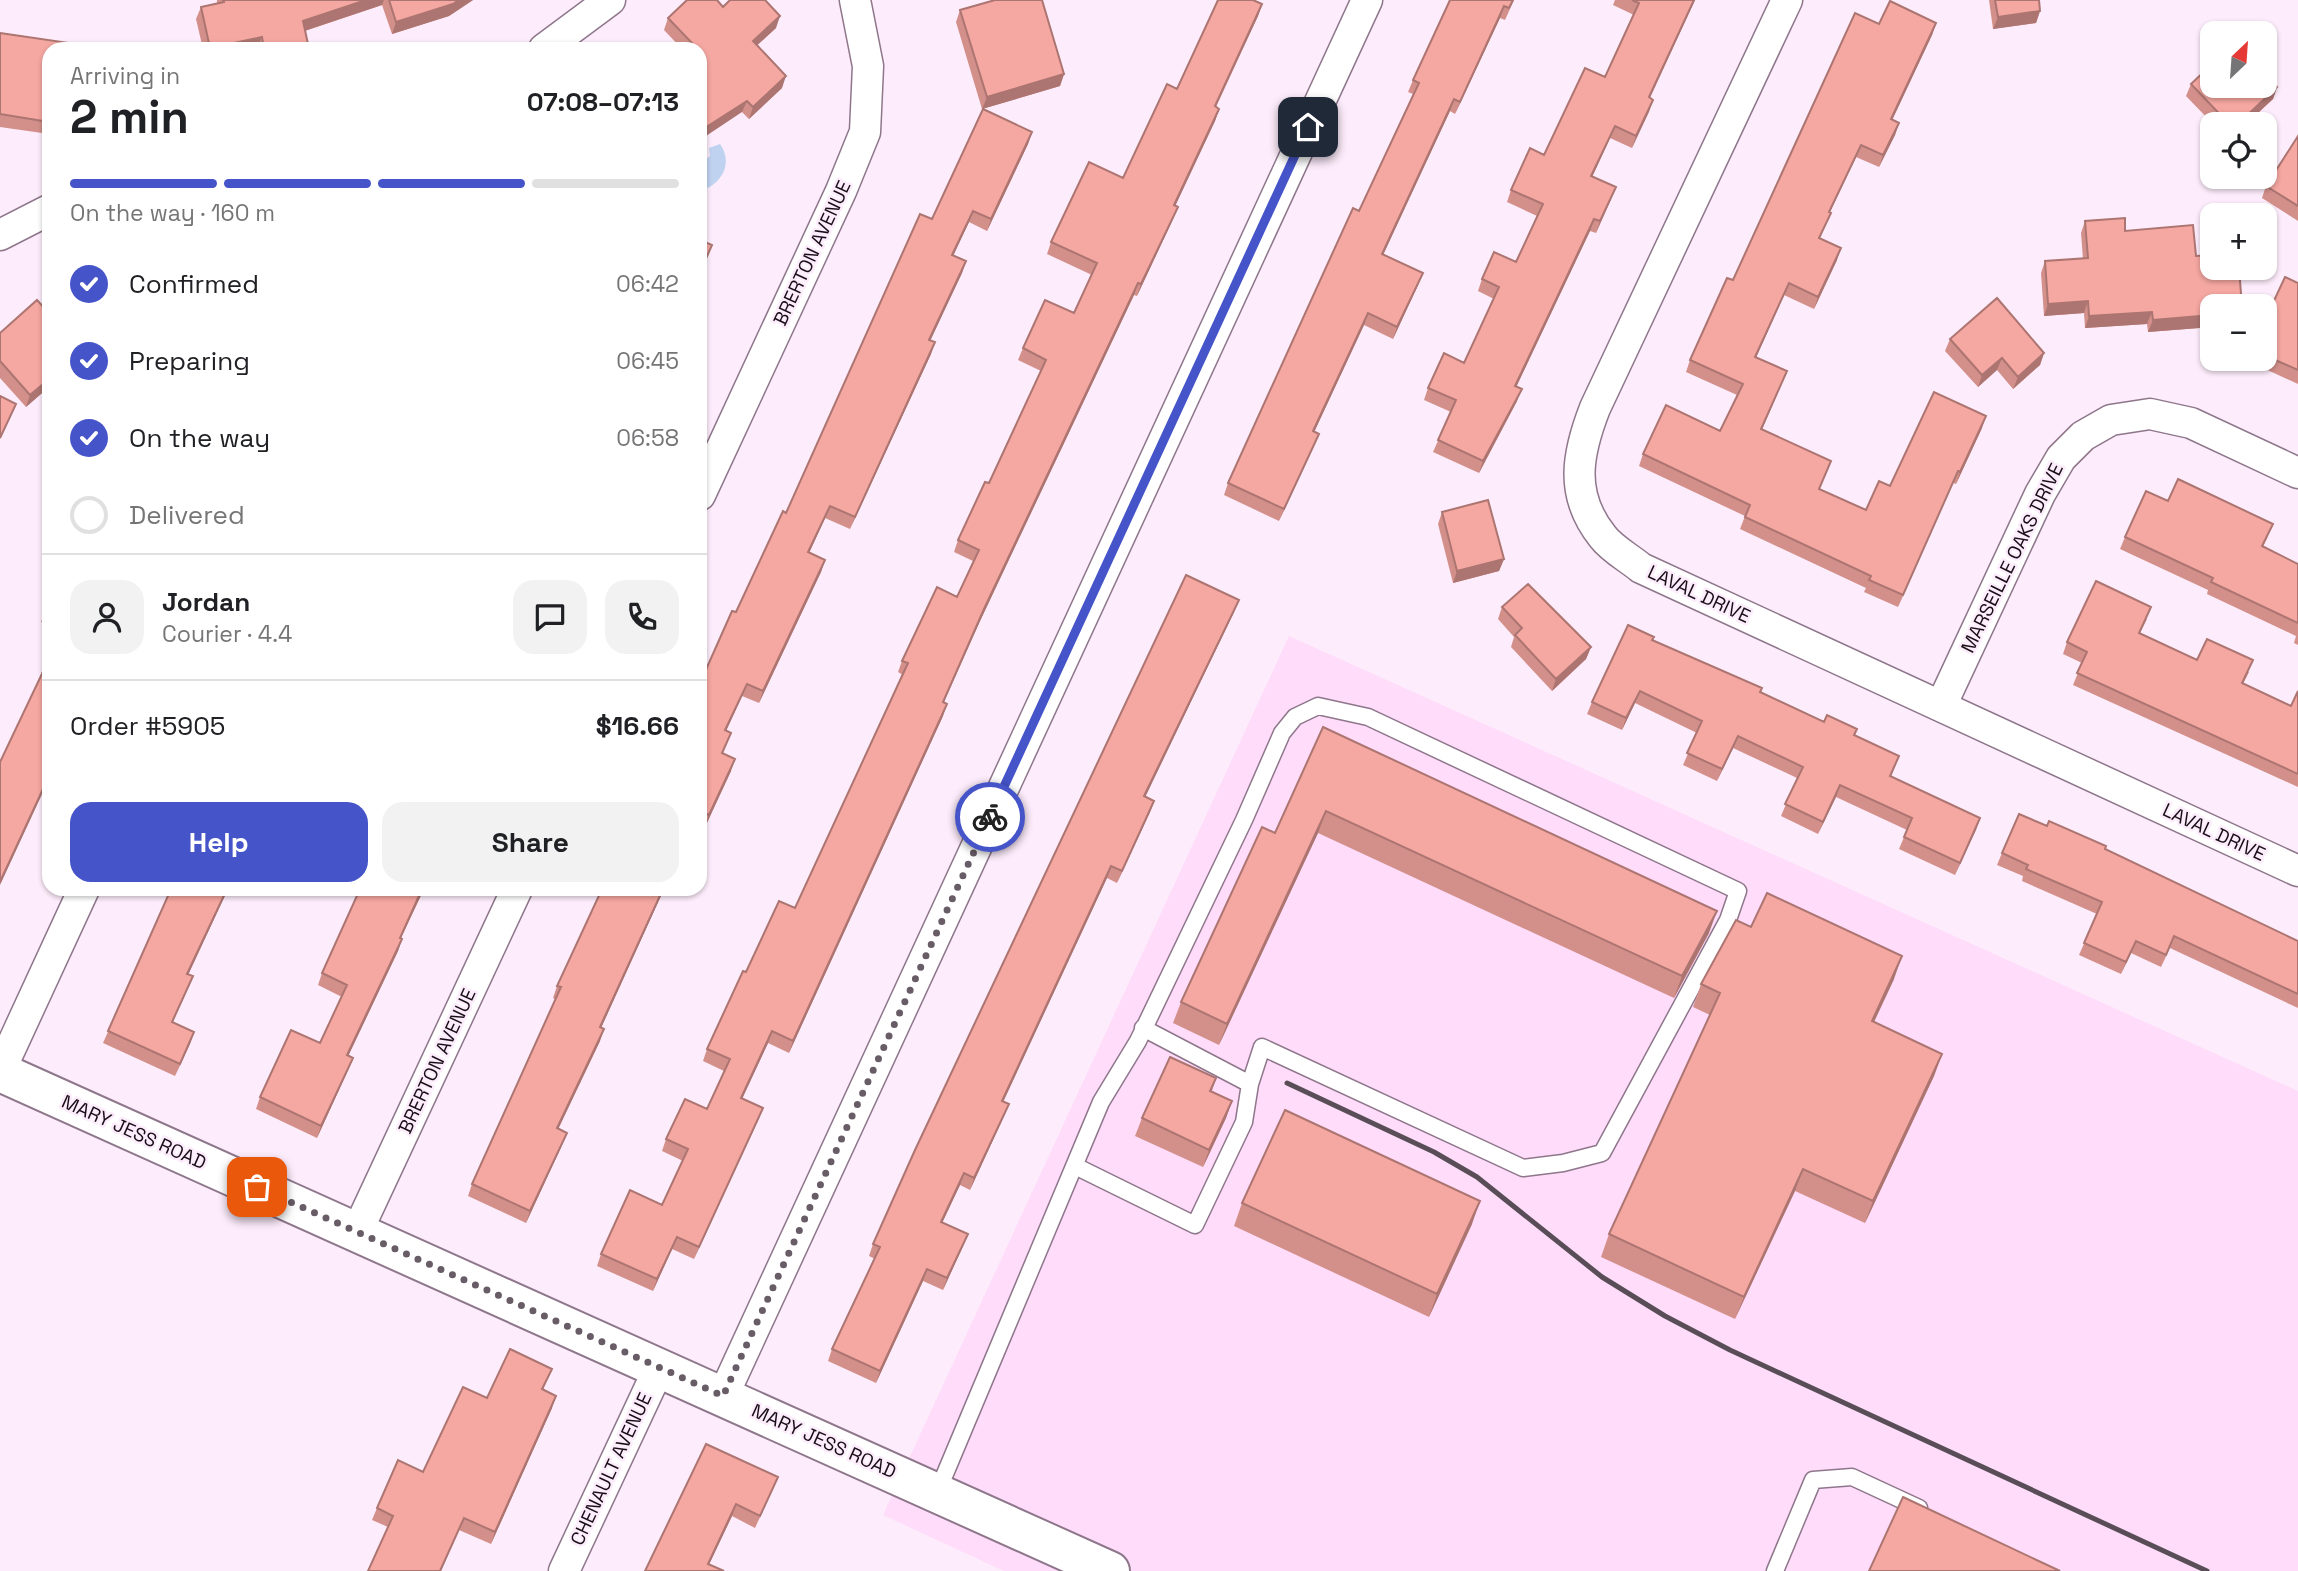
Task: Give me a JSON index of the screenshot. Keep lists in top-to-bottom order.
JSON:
{
  "streets": {
    "street": [
      "BRERTON AVENUE",
      "MARSEILLE OAKS DRIVE",
      "LAVAL DRIVE",
      "MARY JESS ROAD",
      "CHENAULT AVENUE"
    ]
  },
  "crossings": [
    ["BRERTON AVENUE", "MARY JESS ROAD"],
    ["MARSEILLE OAKS DRIVE", "LAVAL DRIVE"],
    ["MARY JESS ROAD", "CHENAULT AVENUE"]
  ],
  "north": "top right",
  "page": {
    "map_buttons": ["+", "−"],
    "heading": ["2 min", "Arriving in", "07:08–07:13"],
    "panel": [
      "Jordan",
      "Courier · 4.4",
      "Order #5905",
      "$16.66"
    ],
    "bar": "On the way · 160 m",
    "list": [
      ["Confirmed", "06:42"],
      ["Preparing", "06:45"],
      ["On the way", "06:58"],
      "Delivered"
    ],
    "buttons": ["Help", "Share"]
  }
}
